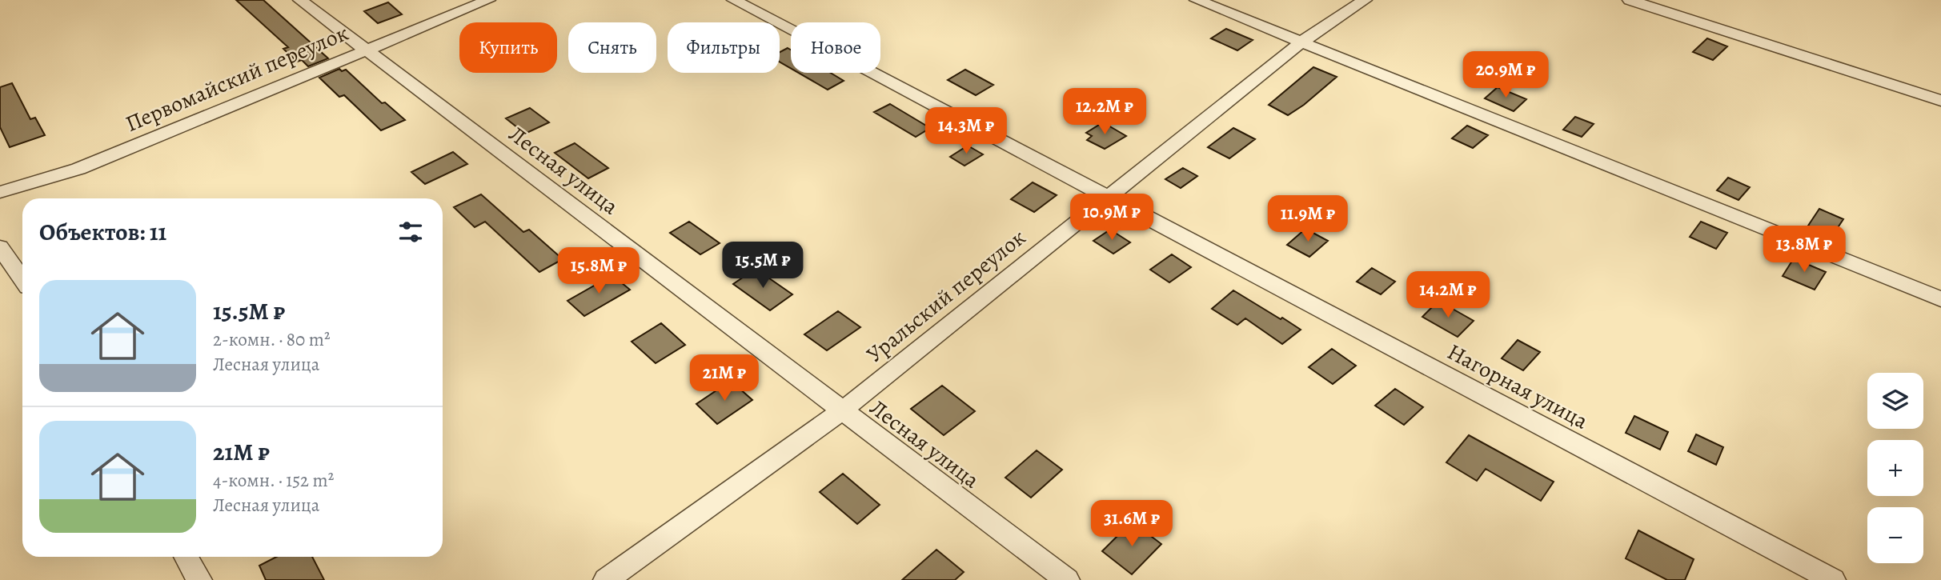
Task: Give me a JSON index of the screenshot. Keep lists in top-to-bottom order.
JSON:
{
  "streets": {
    "street": [
      "Первомайский переулок",
      "Лесная улица",
      "Уральский переулок",
      "Нагорная улица"
    ]
  },
  "crossings": [
    ["Первомайский переулок", "Лесная улица"],
    ["Лесная улица", "Уральский переулок"],
    ["Уральский переулок", "Нагорная улица"]
  ],
  "page": {
    "chip": [
      "Купить",
      "Снять",
      "Фильтры",
      "Новое"
    ],
    "price": [
      "20.9M ₽",
      "12.2M ₽",
      "14.3M ₽",
      "10.9M ₽",
      "11.9M ₽",
      "13.8M ₽",
      "15.5M ₽",
      "15.8M ₽",
      "14.2M ₽",
      "21M ₽",
      "31.6M ₽"
    ],
    "heading": "Объектов: 11",
    "list": [
      {
        "name": "15.5M ₽",
        "note": "2-комн. · 80 m² · Лесная улица"
      },
      {
        "name": "21M ₽",
        "note": "4-комн. · 152 m² · Лесная улица"
      }
    ],
    "map_buttons": ["+", "−"]
  }
}
